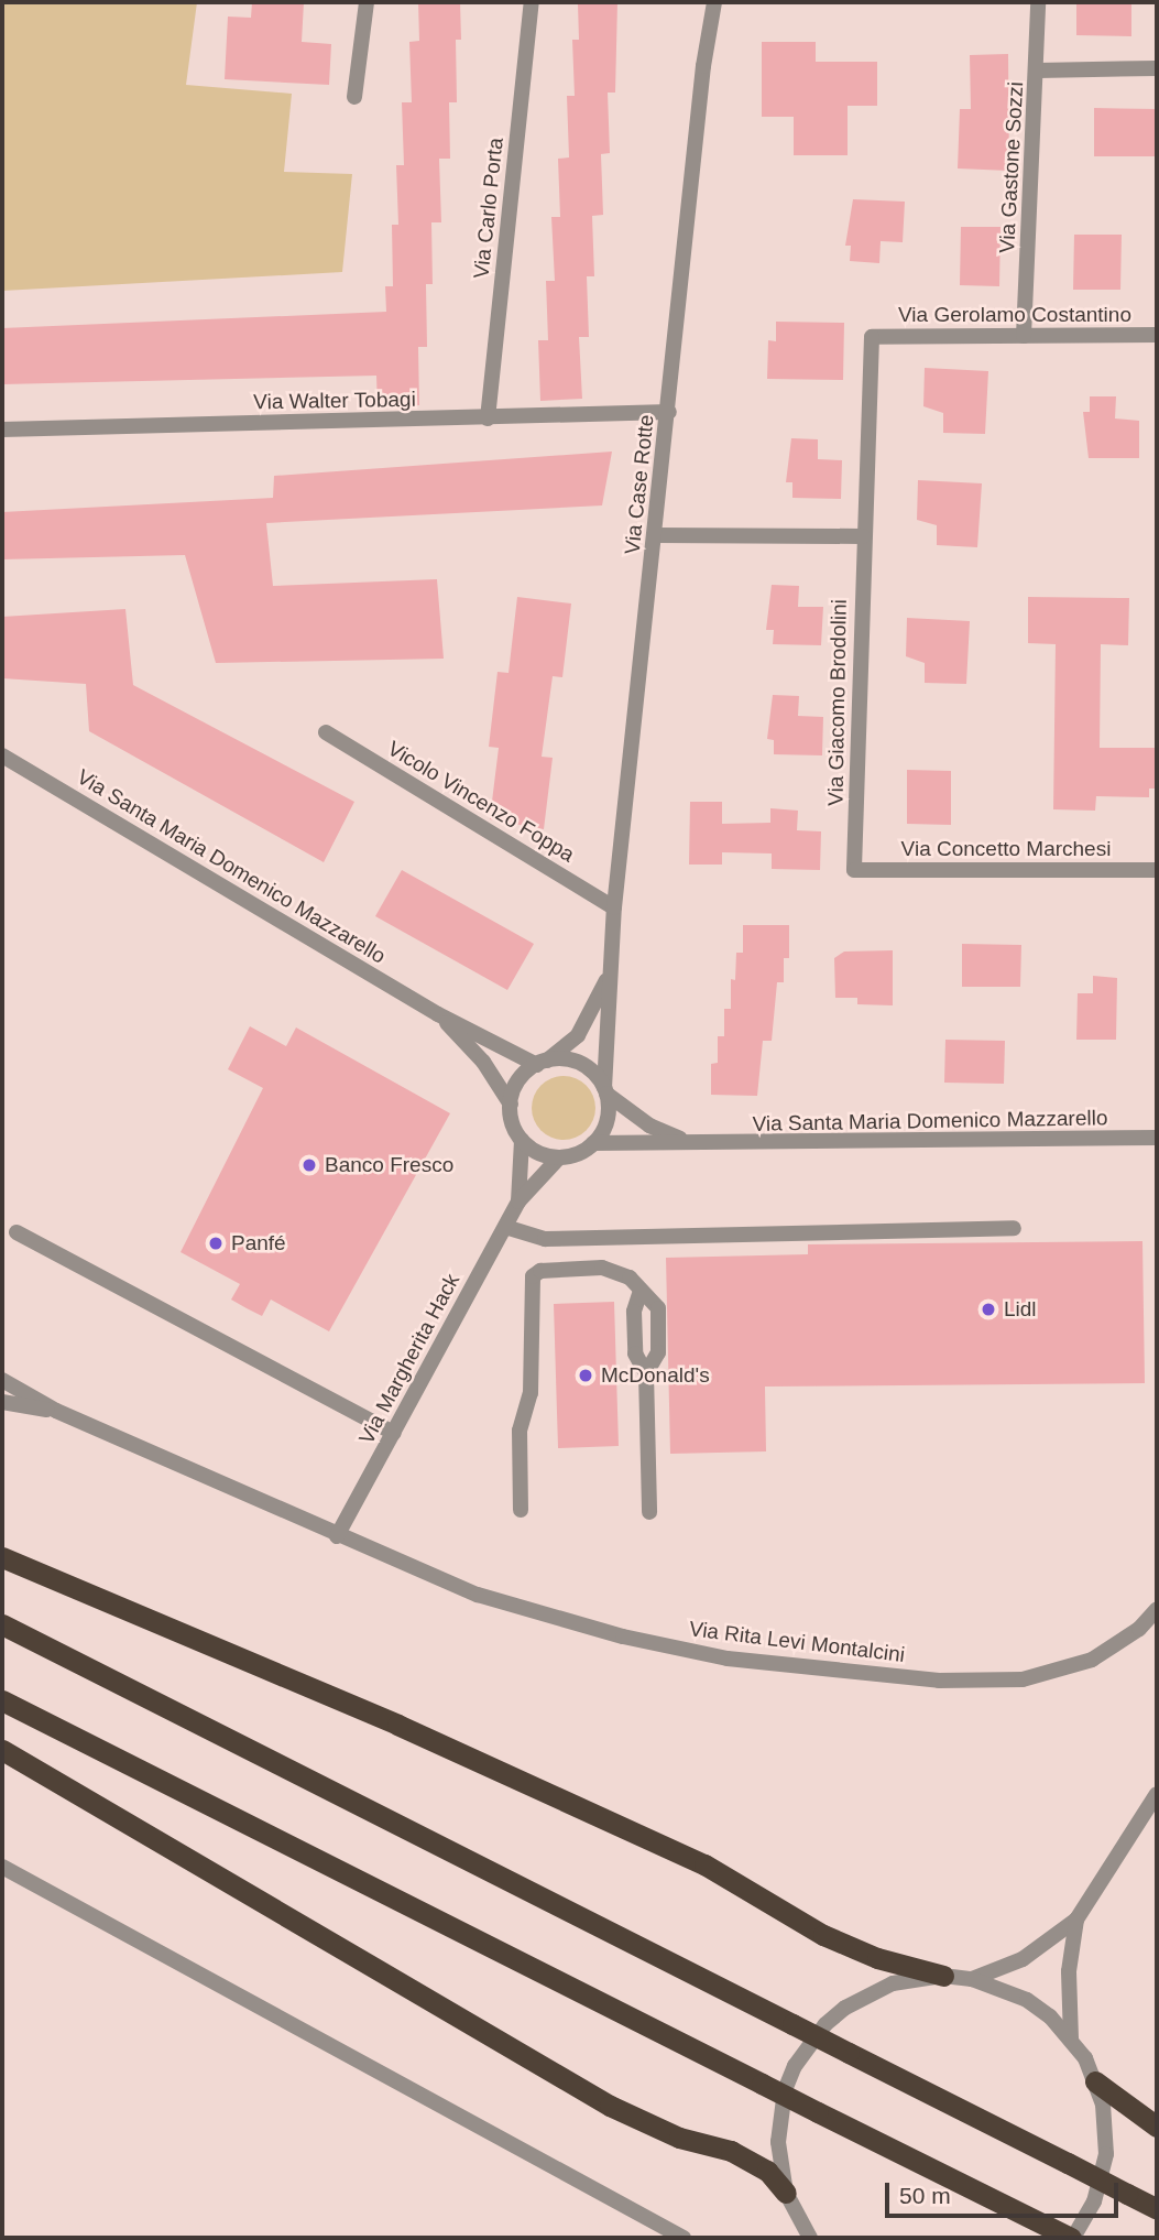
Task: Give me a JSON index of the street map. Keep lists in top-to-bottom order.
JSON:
{
  "streets": {
    "street": [
      "Via Gastone Sozzi",
      "Via Carlo Porta",
      "Via Gerolamo Costantino",
      "Via Walter Tobagi",
      "Via Case Rotte",
      "Via Giacomo Brodolini",
      "Vicolo Vincenzo Foppa",
      "Via Concetto Marchesi",
      "Via Santa Maria Domenico Mazzarello",
      "Via Margherita Hack",
      "Via Rita Levi Montalcini"
    ]
  },
  "crossings": [
    ["Via Gastone Sozzi", "Via Gerolamo Costantino"],
    ["Via Carlo Porta", "Via Walter Tobagi"],
    ["Via Gerolamo Costantino", "Via Giacomo Brodolini"],
    ["Via Walter Tobagi", "Via Case Rotte"],
    ["Via Case Rotte", "Vicolo Vincenzo Foppa"],
    ["Via Case Rotte", "Via Santa Maria Domenico Mazzarello"],
    ["Via Giacomo Brodolini", "Via Concetto Marchesi"],
    ["Via Margherita Hack", "Via Rita Levi Montalcini"]
  ],
  "places": [
    "Banco Fresco",
    "Panfé",
    "Lidl",
    "McDonald's"
  ],
  "scale_bar": "50 m"
}
